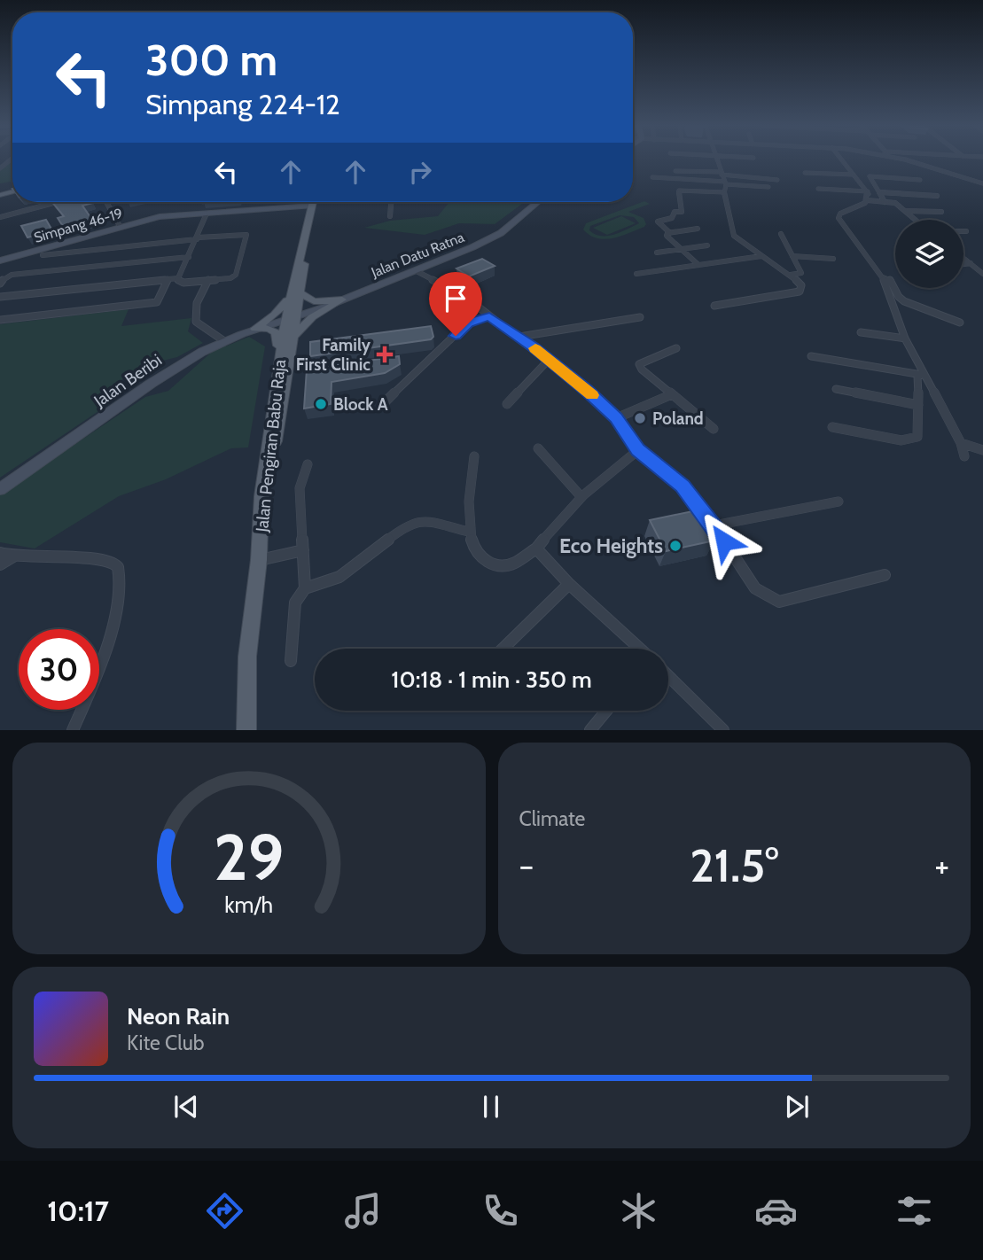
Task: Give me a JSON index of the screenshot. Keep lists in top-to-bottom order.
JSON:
{
  "streets": {
    "main road": [
      "Simpang 46-19",
      "Jalan Datu Ratna",
      "Jalan Beribi",
      "Jalan Pengiran Babu Raja"
    ]
  },
  "crossings": [
    ["Simpang 46-19", "Jalan Pengiran Babu Raja"],
    ["Jalan Datu Ratna", "Jalan Beribi"],
    ["Jalan Datu Ratna", "Jalan Pengiran Babu Raja"],
    ["Jalan Beribi", "Jalan Pengiran Babu Raja"]
  ],
  "places": {
    "health": ["Family First Clinic"],
    "other": ["Block A", "Poland", "Eco Heights"]
  },
  "page": {
    "turn": ["300 m", "Simpang 224-12"],
    "limit": "30",
    "trip": "10:18 · 1 min · 350 m",
    "tile": "Climate",
    "heat": ["−", "21.5°", "+"],
    "song": ["Neon Rain", "Kite Club"],
    "tabs": "10:17",
    "gauge": ["29", "km/h"]
  }
}
